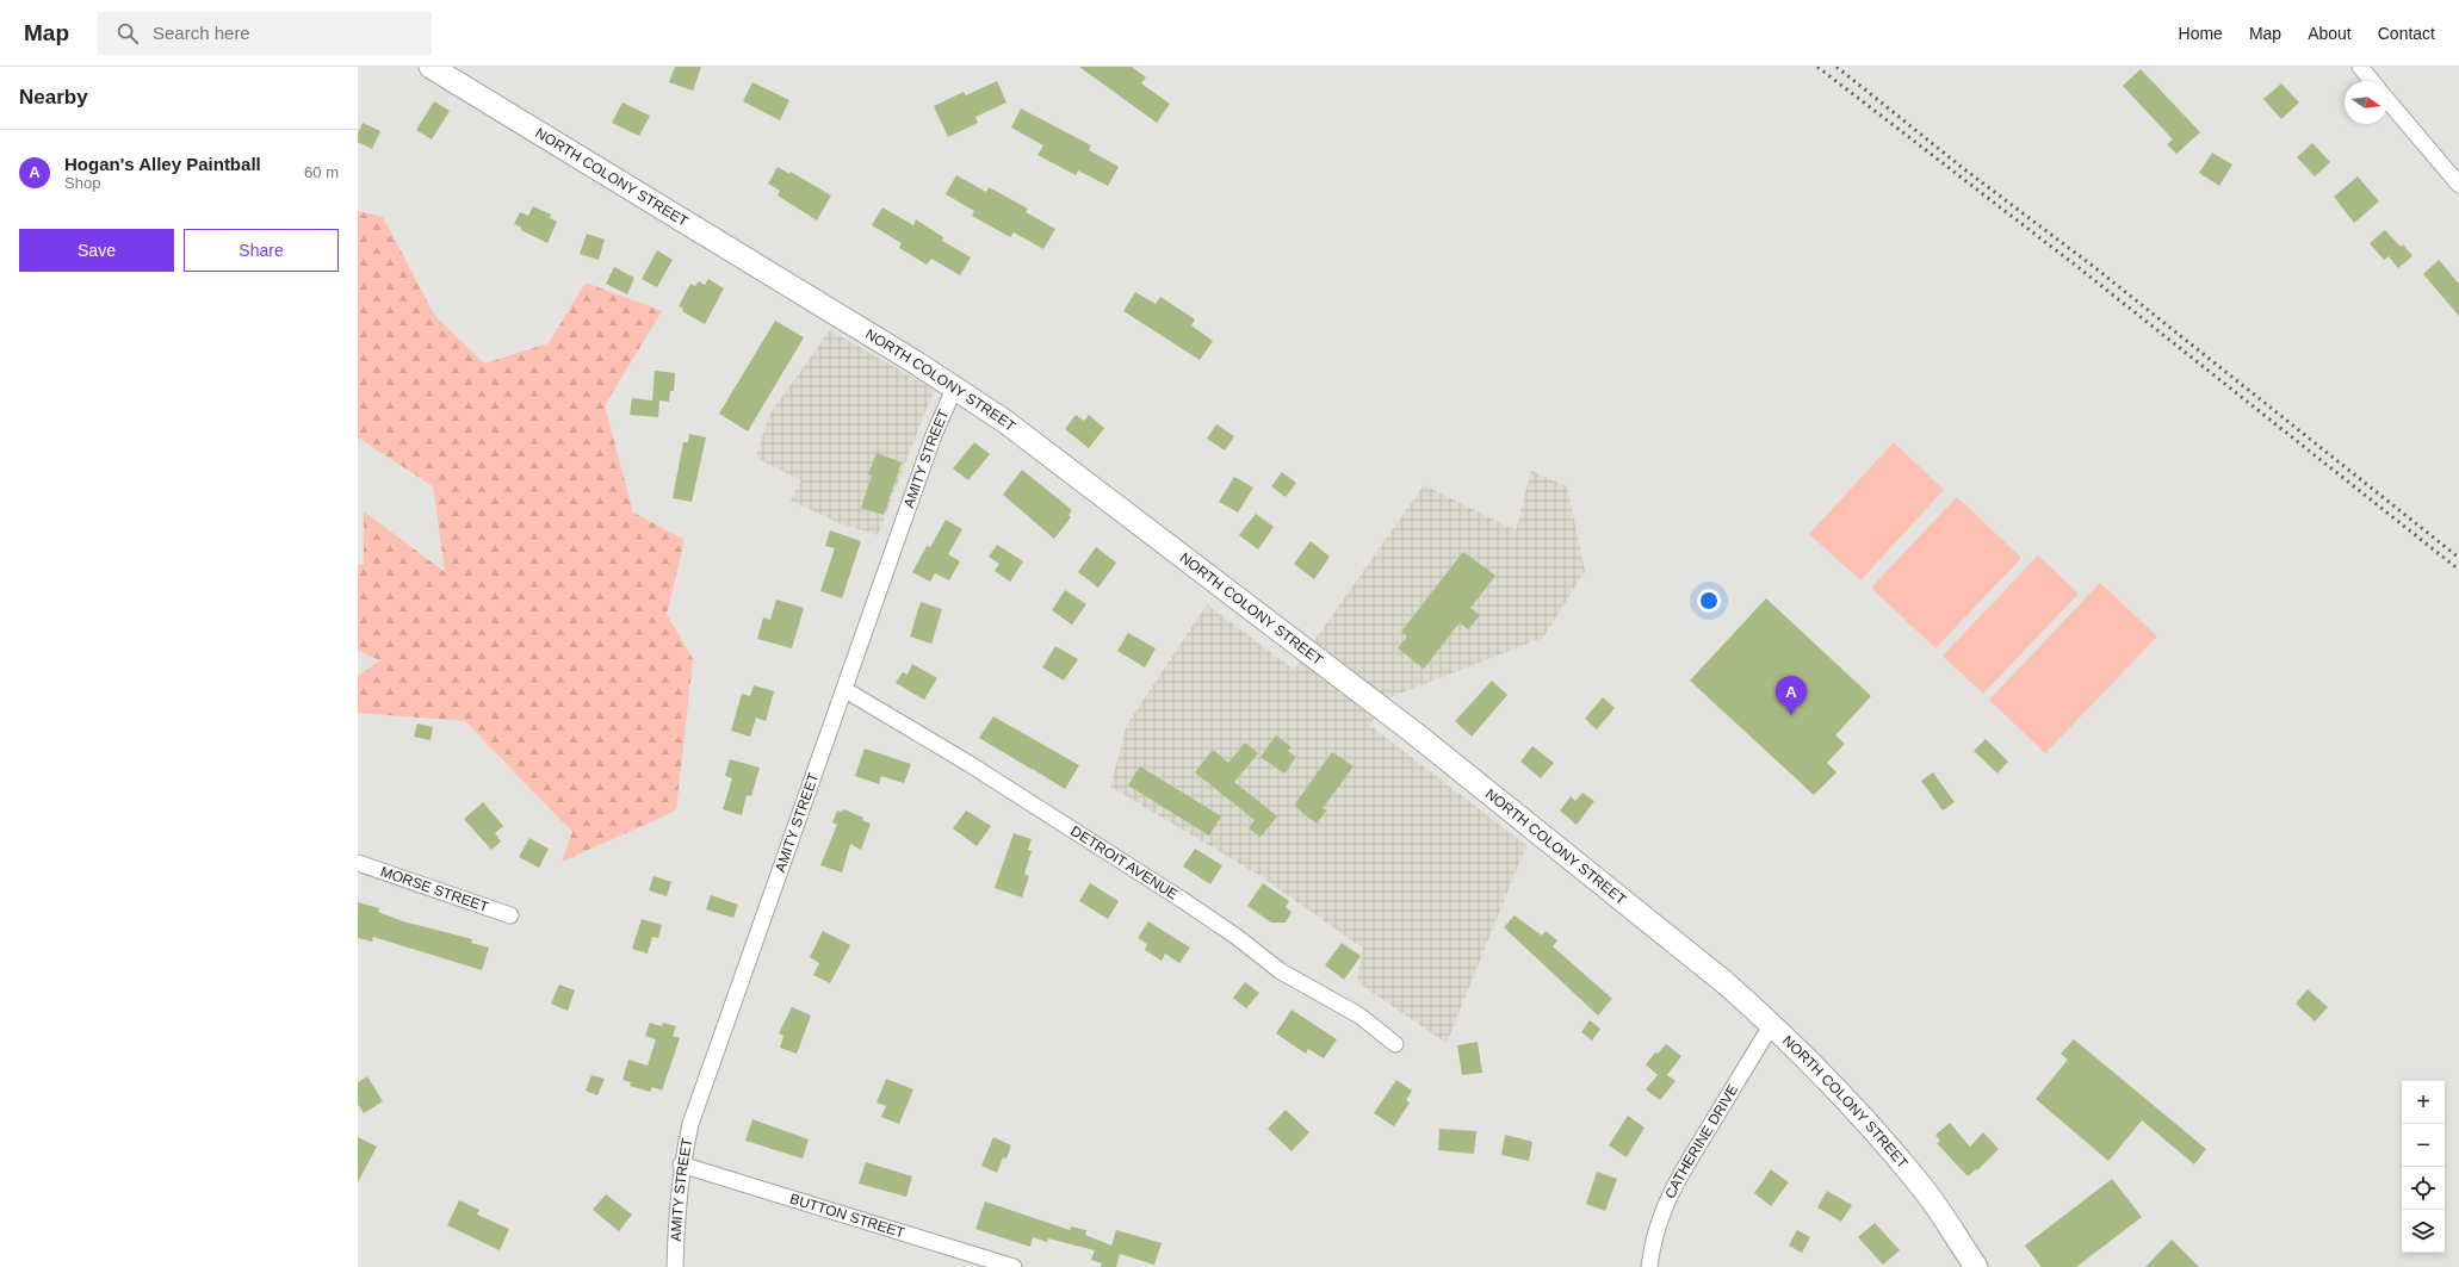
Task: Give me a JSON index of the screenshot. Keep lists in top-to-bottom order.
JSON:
{
  "streets": {
    "main road": ["NORTH COLONY STREET"],
    "street": [
      "AMITY STREET",
      "DETROIT AVENUE",
      "MORSE STREET",
      "CATHERINE DRIVE",
      "BUTTON STREET"
    ]
  },
  "crossings": [
    ["NORTH COLONY STREET", "AMITY STREET"],
    ["NORTH COLONY STREET", "CATHERINE DRIVE"],
    ["AMITY STREET", "DETROIT AVENUE"],
    ["AMITY STREET", "BUTTON STREET"]
  ],
  "north": "right",
  "page": {
    "header": "Map",
    "search": "Search here",
    "nav": [
      "Home",
      "Map",
      "About",
      "Contact"
    ],
    "heading": "Nearby",
    "list": [
      {
        "mark": "A",
        "name": "Hogan's Alley Paintball",
        "note": "Shop",
        "value": "60 m"
      }
    ],
    "buttons": ["Save", "Share"],
    "pins": "A",
    "map_buttons": ["+", "−"]
  }
}
